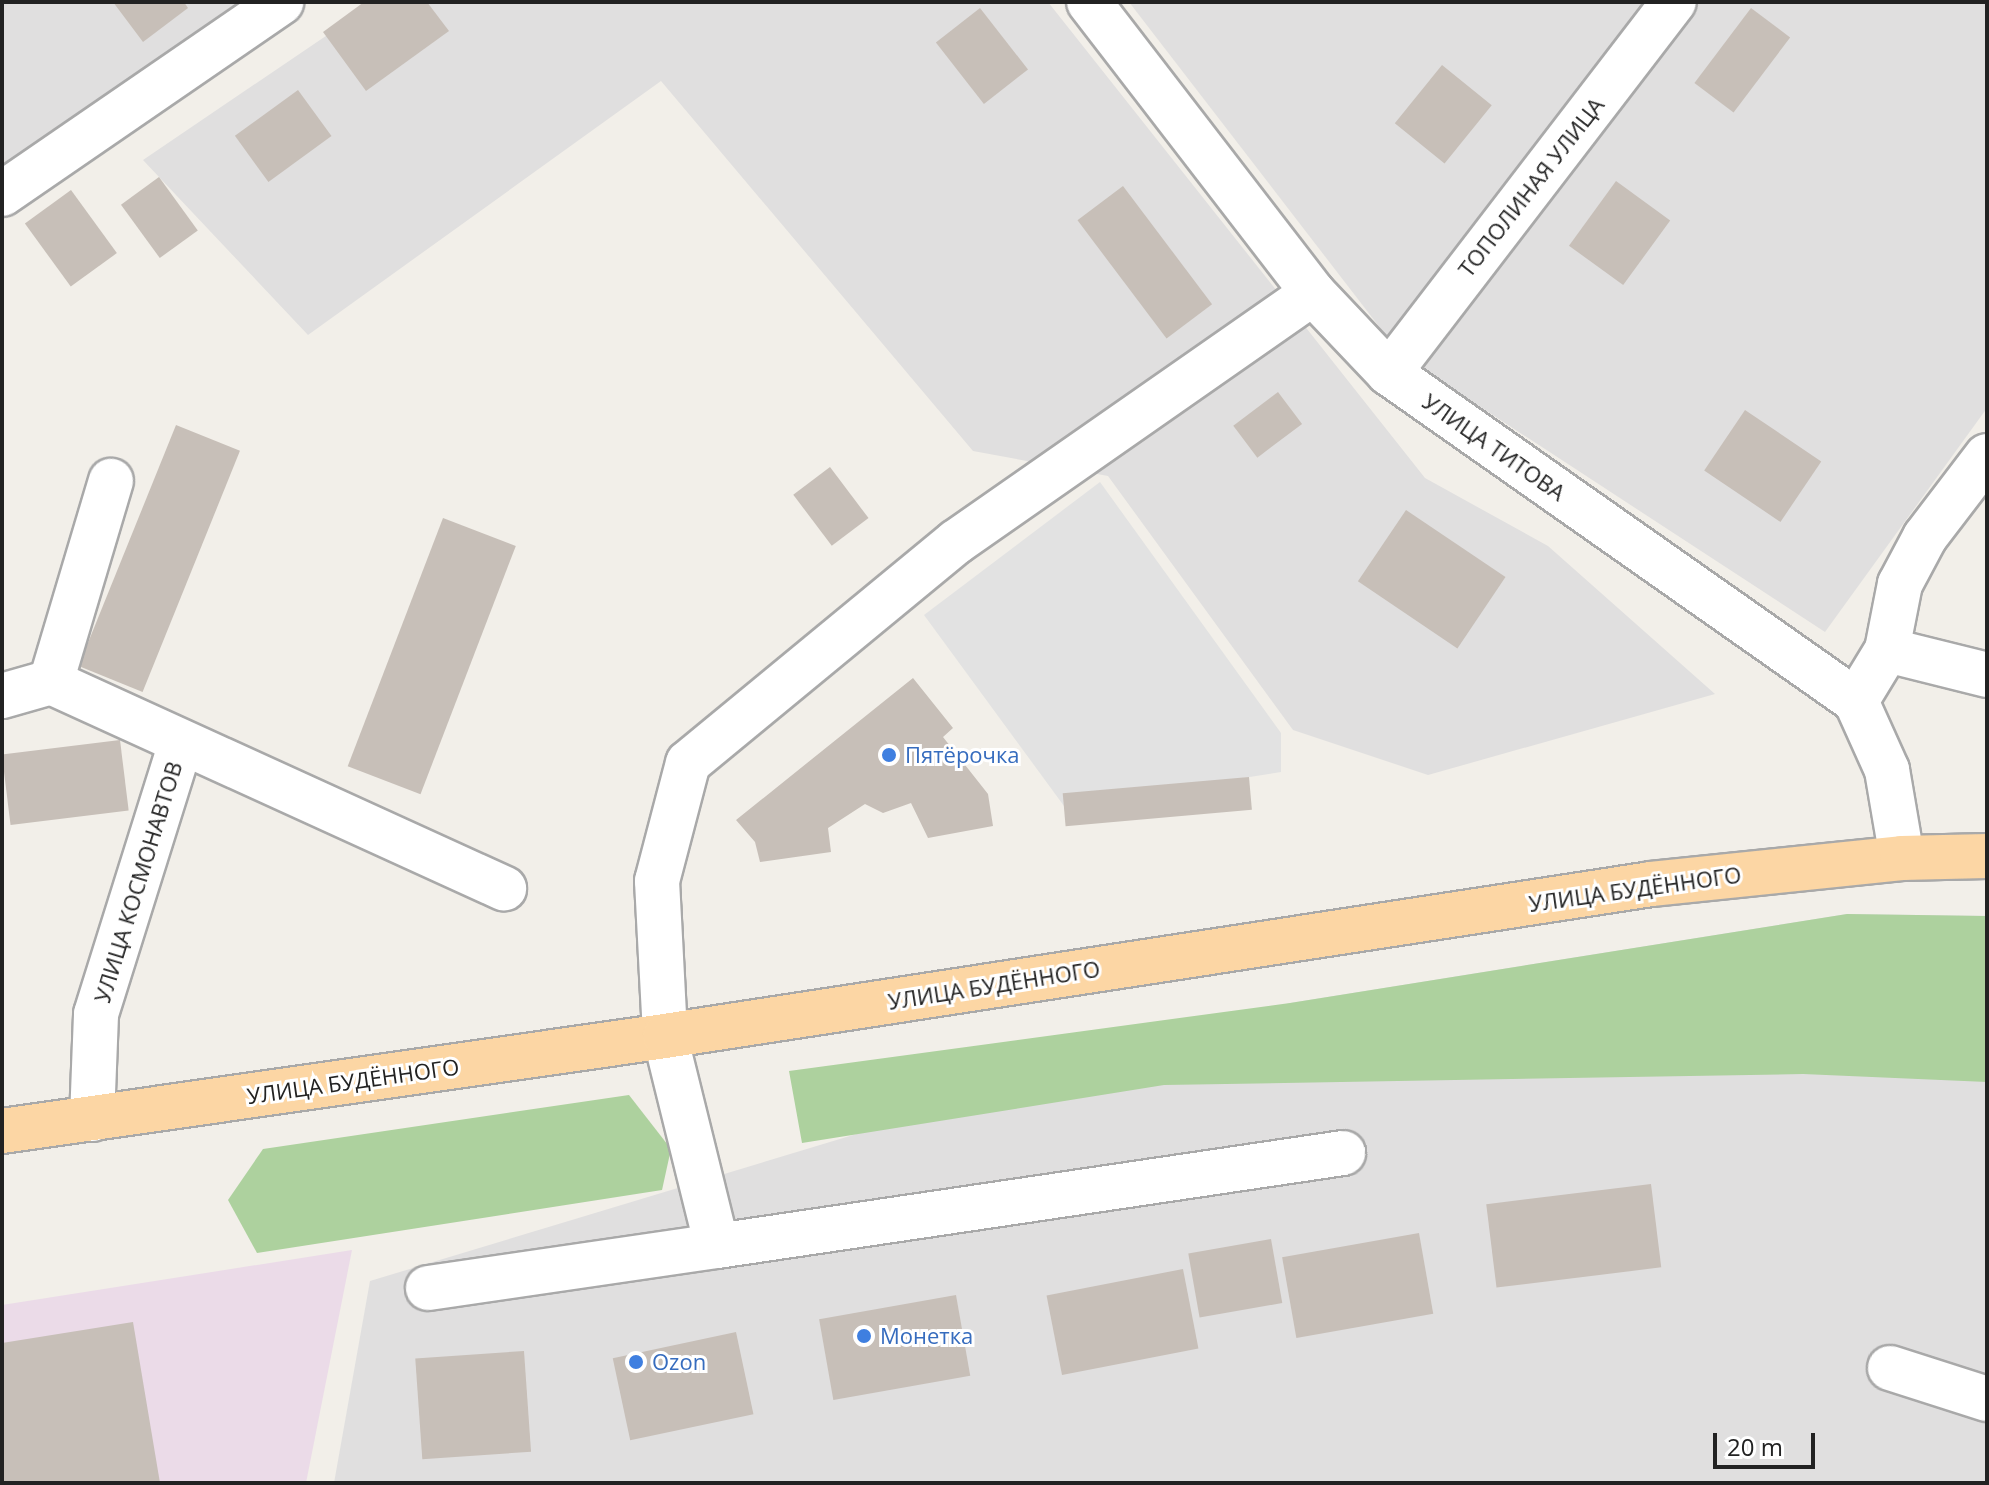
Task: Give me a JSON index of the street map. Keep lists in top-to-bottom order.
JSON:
{
  "streets": {
    "main road": ["УЛИЦА БУДЁННОГО"],
    "street": ["ТОПОЛИНАЯ УЛИЦА", "УЛИЦА ТИТОВА", "УЛИЦА КОСМОНАВТОВ"]
  },
  "crossings": [
    ["ТОПОЛИНАЯ УЛИЦА", "УЛИЦА ТИТОВА"],
    ["УЛИЦА КОСМОНАВТОВ", "УЛИЦА БУДЁННОГО"]
  ],
  "places": ["Пятёрочка", "Монетка", "Ozon"],
  "scale_bar": "20 m"
}
